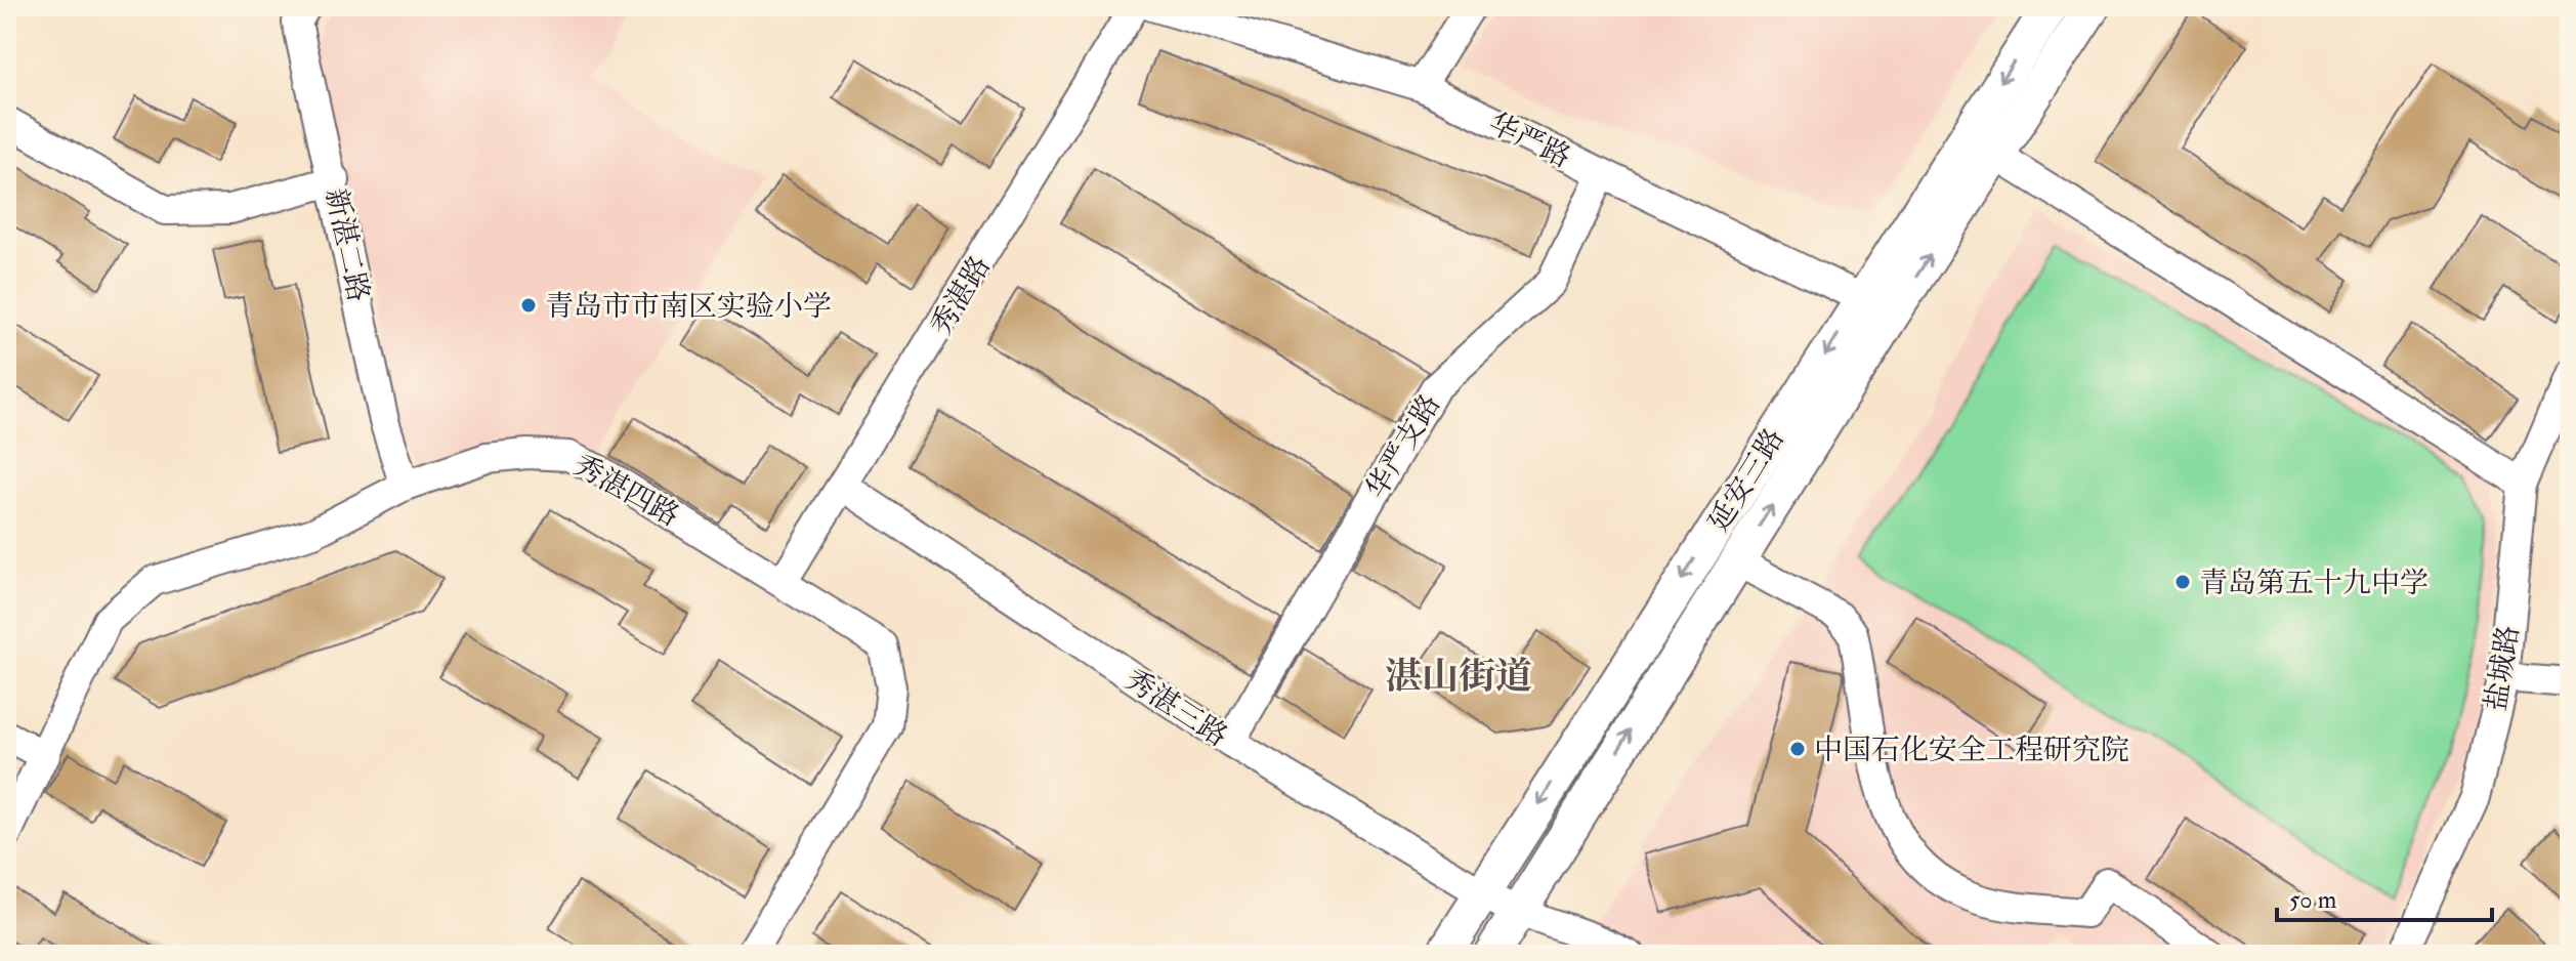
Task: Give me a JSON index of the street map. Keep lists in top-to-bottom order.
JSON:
{
  "streets": {
    "main road": ["延安三路"],
    "street": [
      "华严路",
      "新湛二路",
      "秀湛路",
      "华严支路",
      "秀湛四路",
      "盐城路",
      "秀湛三路"
    ]
  },
  "crossings": [
    ["华严路", "华严支路"],
    ["华严路", "延安三路"],
    ["新湛二路", "秀湛四路"],
    ["秀湛路", "秀湛四路"],
    ["秀湛路", "秀湛三路"],
    ["华严支路", "秀湛三路"],
    ["延安三路", "秀湛三路"]
  ],
  "districts": ["湛山街道"],
  "places": ["青岛市市南区实验小学", "青岛第五十九中学", "中国石化安全工程研究院"],
  "scale_bar": "50 m"
}
